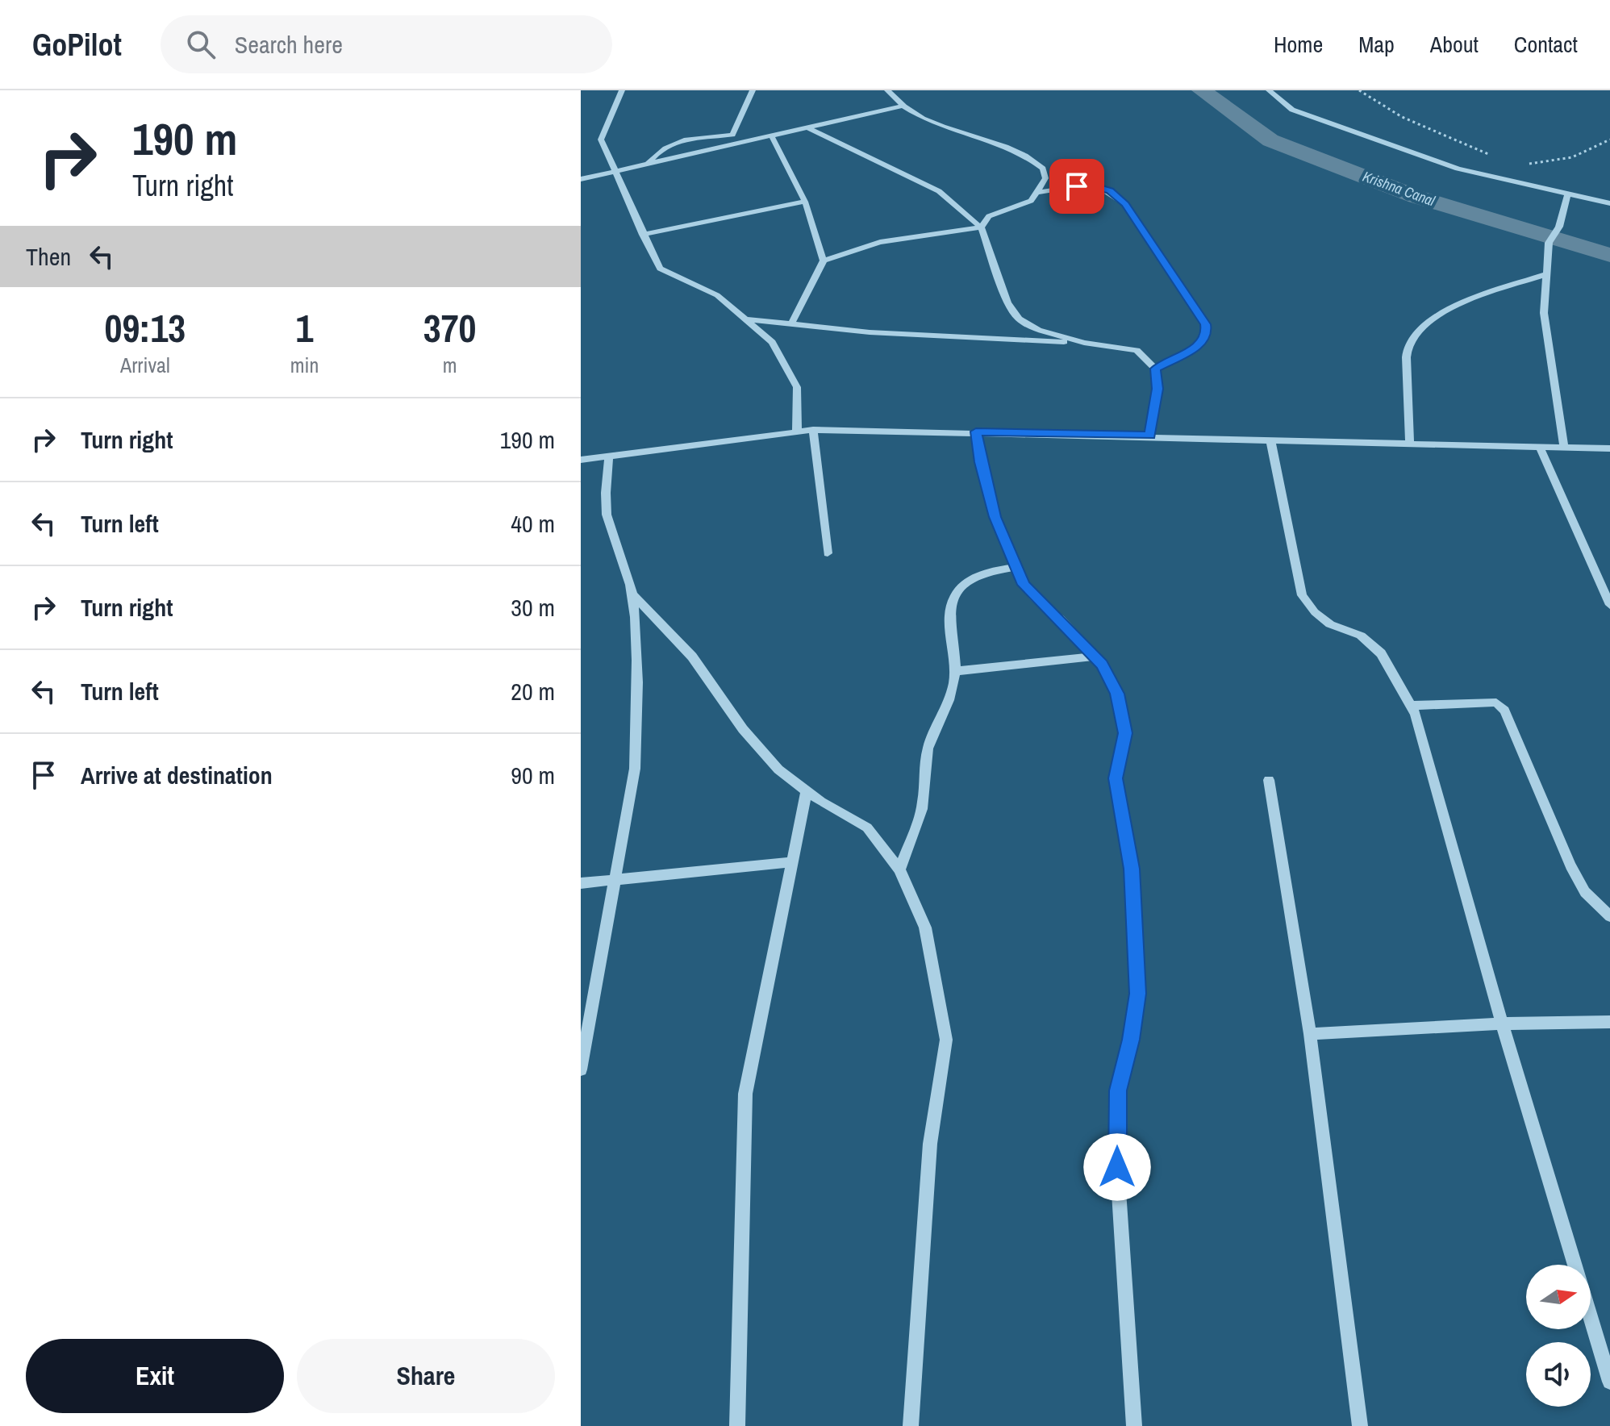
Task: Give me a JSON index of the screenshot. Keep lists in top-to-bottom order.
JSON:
{
  "water": ["Krishna Canal"],
  "north": "right",
  "page": {
    "header": "GoPilot",
    "search": "Search here",
    "nav": [
      "Home",
      "Map",
      "About",
      "Contact"
    ],
    "turn": ["190 m", "Turn right"],
    "then": "Then",
    "eta": [
      "09:13",
      "Arrival",
      "1",
      "min",
      "370",
      "m"
    ],
    "list": [
      {
        "name": "Turn right",
        "value": "190 m"
      },
      {
        "name": "Turn left",
        "value": "40 m"
      },
      {
        "name": "Turn right",
        "value": "30 m"
      },
      {
        "name": "Turn left",
        "value": "20 m"
      },
      {
        "name": "Arrive at destination",
        "value": "90 m"
      }
    ],
    "buttons": ["Exit", "Share"]
  }
}
